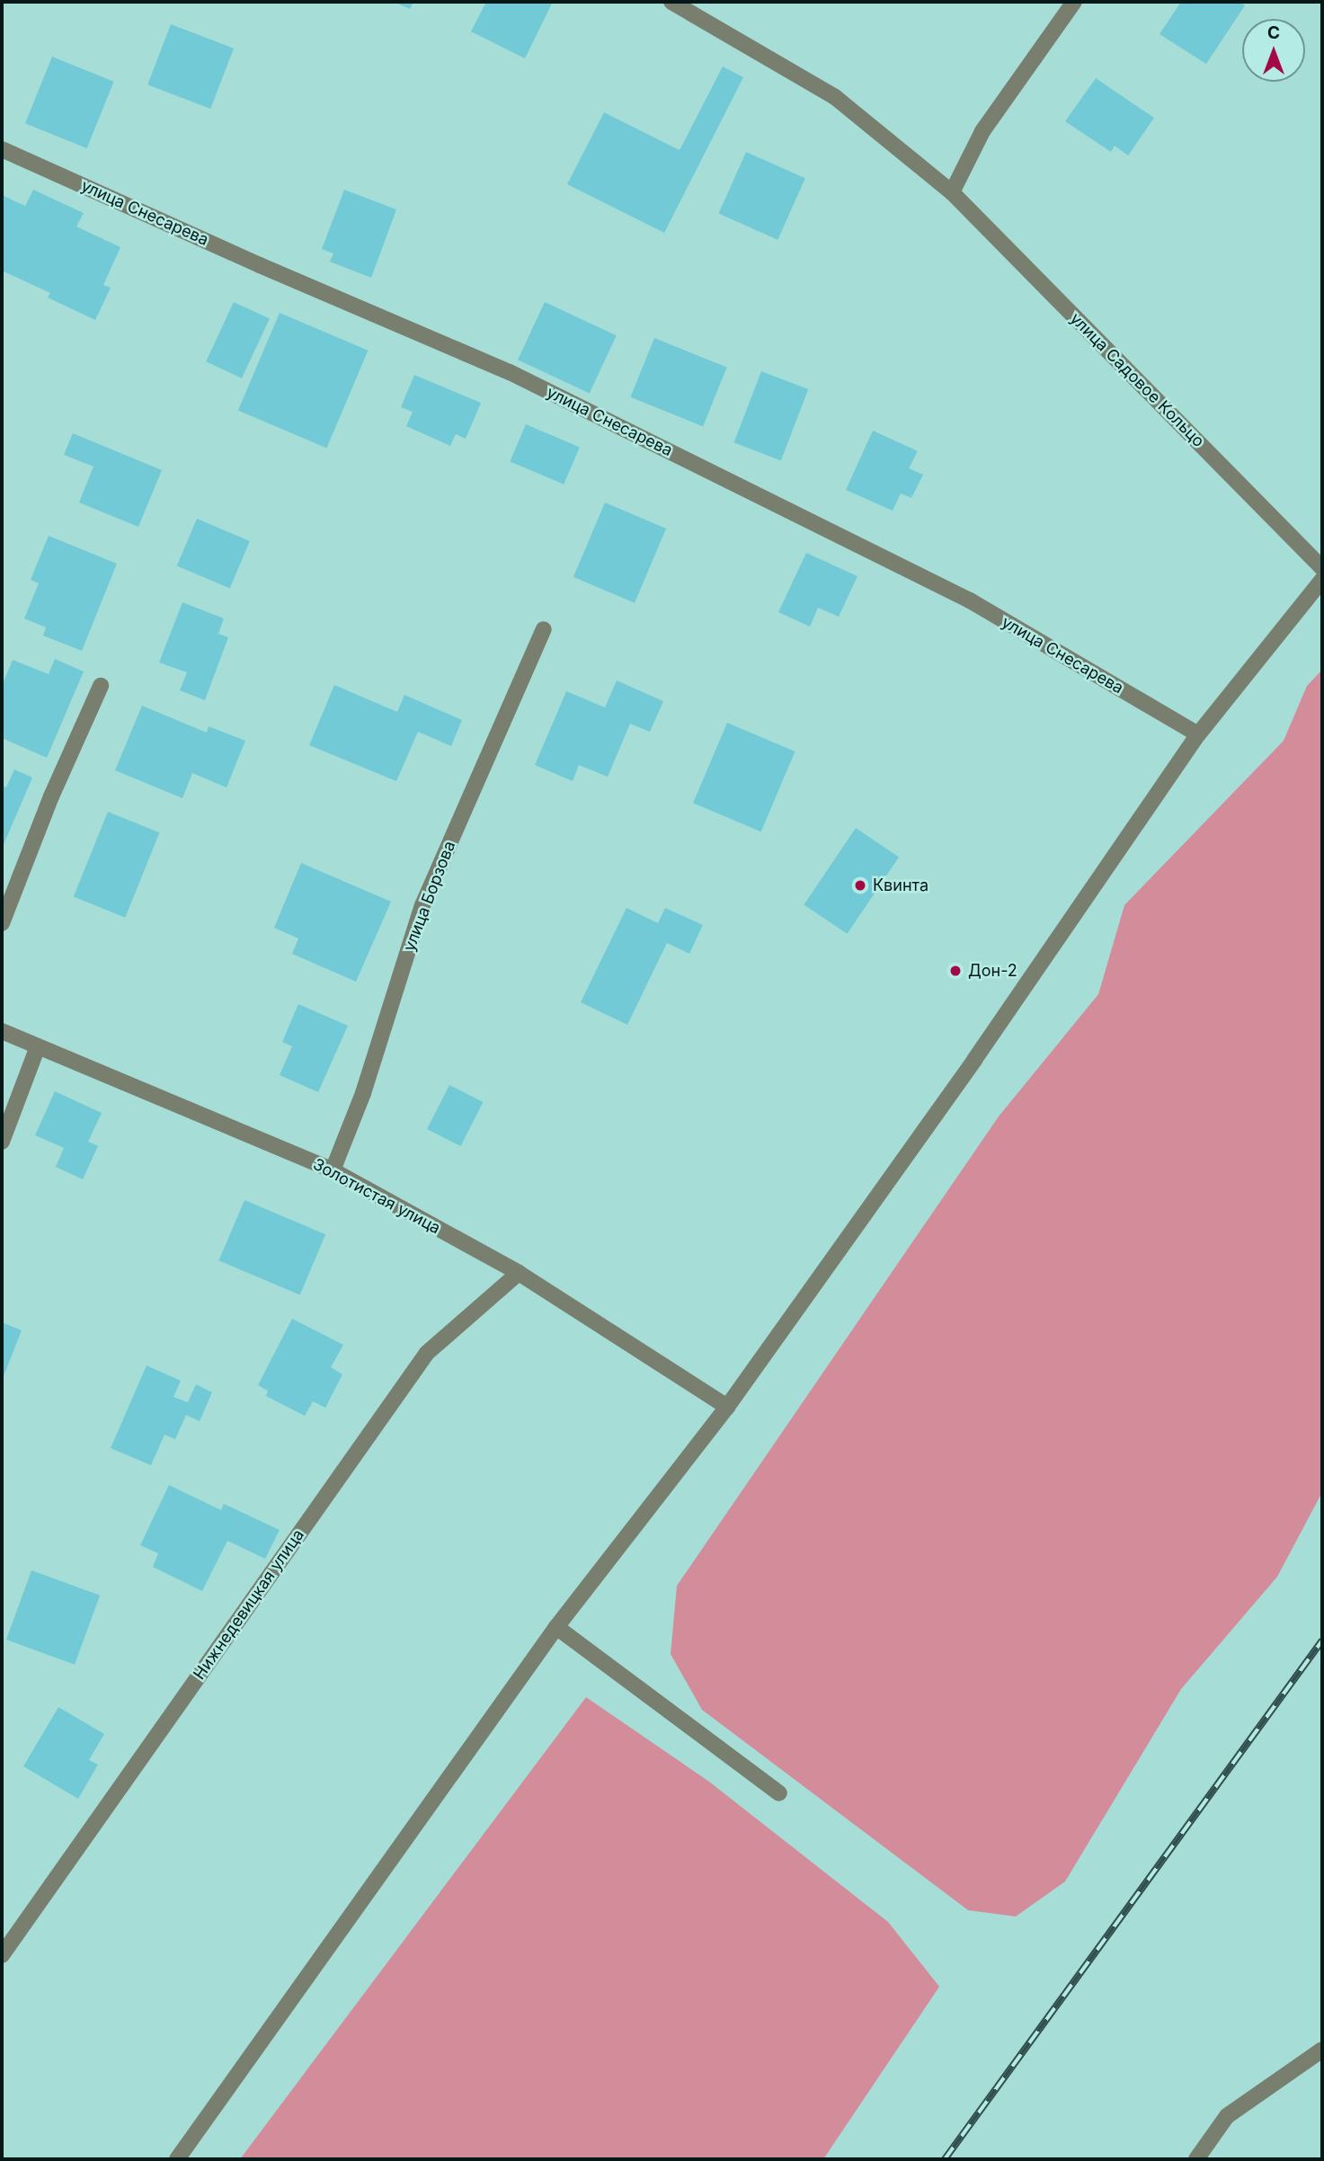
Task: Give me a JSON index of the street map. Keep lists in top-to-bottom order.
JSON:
{
  "streets": {
    "street": [
      "улица Снесарева",
      "улица Садовое Кольцо",
      "улица Борзова",
      "Золотистая улица",
      "Нижнедевицкая улица"
    ]
  },
  "crossings": [
    ["улица Борзова", "Золотистая улица"],
    ["Золотистая улица", "Нижнедевицкая улица"]
  ],
  "places": ["Квинта", "Дон-2"],
  "north": "top"
}
